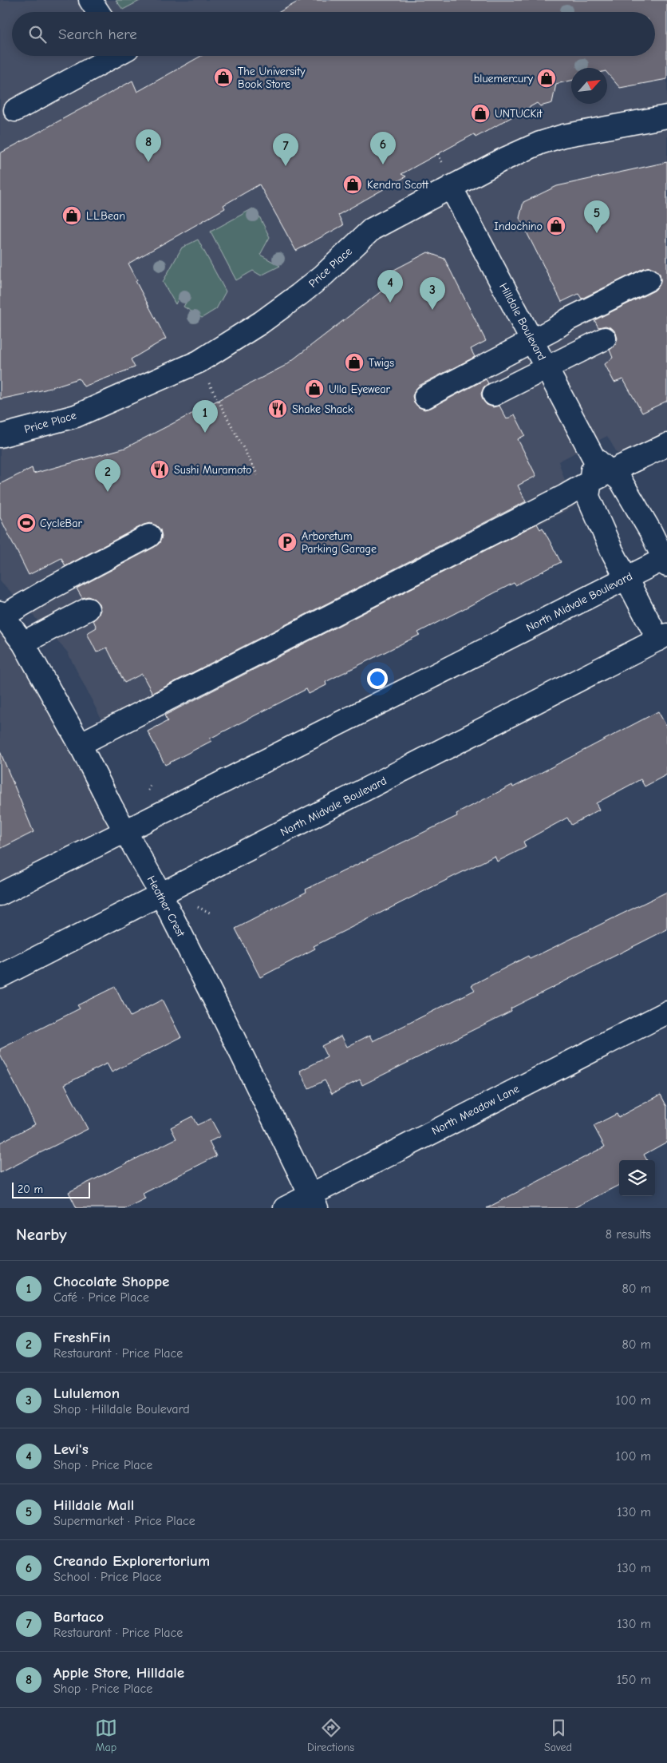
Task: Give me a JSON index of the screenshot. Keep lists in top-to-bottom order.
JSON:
{
  "streets": {
    "street": [
      "Price Place",
      "Hilldale Boulevard",
      "North Midvale Boulevard",
      "Heather Crest",
      "North Meadow Lane"
    ]
  },
  "crossings": [
    ["Price Place", "Hilldale Boulevard"],
    ["Hilldale Boulevard", "North Midvale Boulevard"],
    ["North Midvale Boulevard", "Heather Crest"],
    ["Heather Crest", "North Meadow Lane"]
  ],
  "places": {
    "shop": [
      "The University Book Store",
      "bluemercury",
      "UNTUCKit",
      "Kendra Scott",
      "L.L.Bean",
      "Indochino",
      "Twigs",
      "Ulla Eyewear"
    ],
    "restaurant": ["Shake Shack", "Sushi Muramoto"],
    "sports": ["CycleBar"],
    "parking": ["Arboretum Parking Garage"]
  },
  "scale_bar": "20 m",
  "north": "top right",
  "page": {
    "search": "Search here",
    "pins": [
      "8",
      "6",
      "7",
      "5",
      "4",
      "3",
      "1",
      "2"
    ],
    "scale": "20 m",
    "heading": ["Nearby", "8 results"],
    "list": [
      {
        "mark": "1",
        "name": "Chocolate Shoppe",
        "note": "Café · Price Place",
        "value": "80 m"
      },
      {
        "mark": "2",
        "name": "FreshFin",
        "note": "Restaurant · Price Place",
        "value": "80 m"
      },
      {
        "mark": "3",
        "name": "Lululemon",
        "note": "Shop · Hilldale Boulevard",
        "value": "100 m"
      },
      {
        "mark": "4",
        "name": "Levi's",
        "note": "Shop · Price Place",
        "value": "100 m"
      },
      {
        "mark": "5",
        "name": "Hilldale Mall",
        "note": "Supermarket · Price Place",
        "value": "130 m"
      },
      {
        "mark": "6",
        "name": "Creando Explorertorium",
        "note": "School · Price Place",
        "value": "130 m"
      },
      {
        "mark": "7",
        "name": "Bartaco",
        "note": "Restaurant · Price Place",
        "value": "130 m"
      },
      {
        "mark": "8",
        "name": "Apple Store, Hilldale",
        "note": "Shop · Price Place",
        "value": "150 m"
      }
    ],
    "nav": ["Map", "Directions", "Saved"]
  }
}
